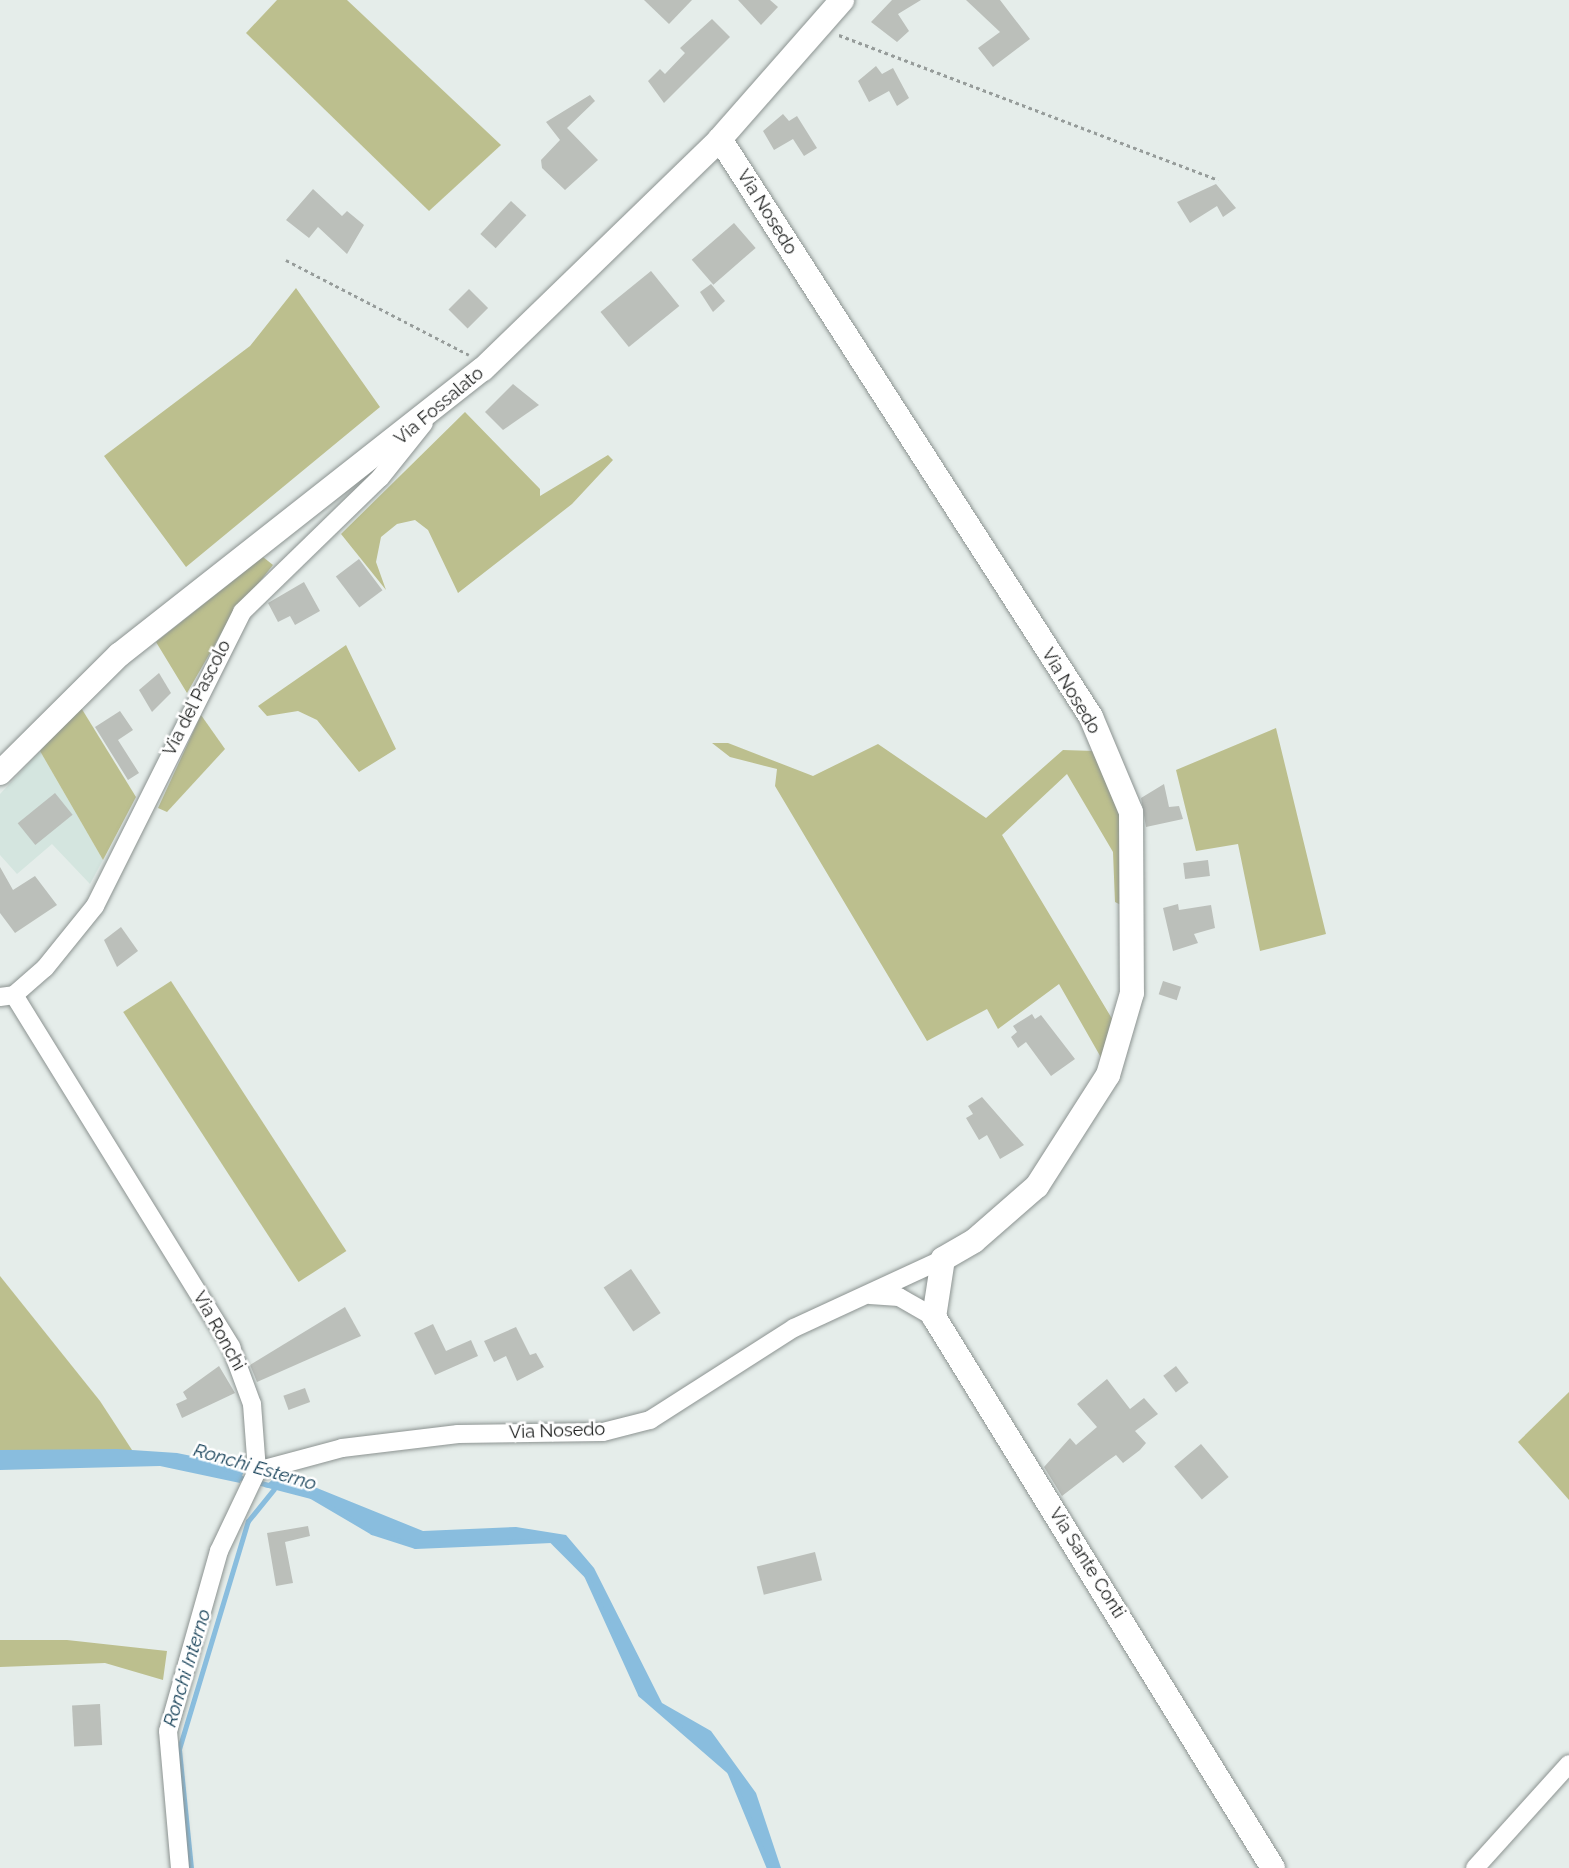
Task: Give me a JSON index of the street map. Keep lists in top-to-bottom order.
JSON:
{
  "streets": {
    "street": [
      "Via Nosedo",
      "Via Fossalato",
      "Via del Pascolo",
      "Via Ronchi",
      "Via Sante Conti"
    ]
  },
  "crossings": [
    ["Via Nosedo", "Via Fossalato"],
    ["Via Nosedo", "Via Ronchi"],
    ["Via Nosedo", "Via Sante Conti"],
    ["Via Fossalato", "Via del Pascolo"],
    ["Via del Pascolo", "Via Ronchi"]
  ],
  "water": ["Ronchi Esterno", "Ronchi Interno"]
}
